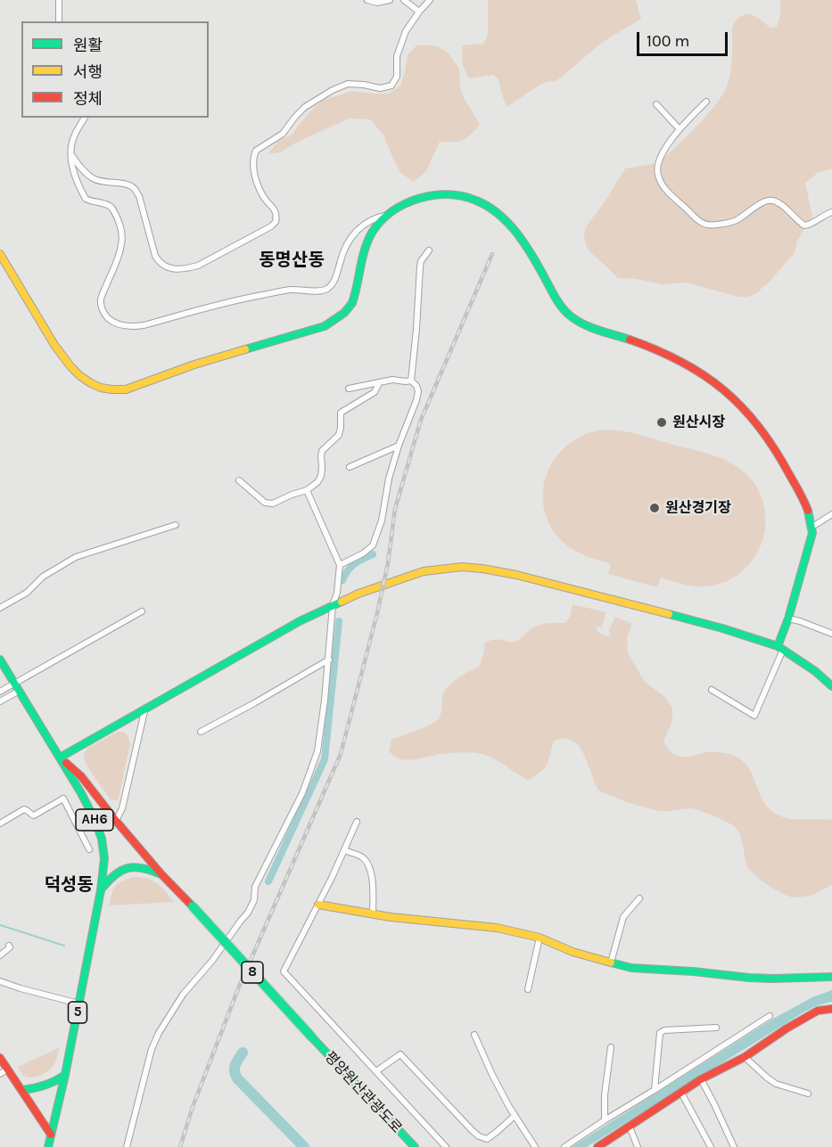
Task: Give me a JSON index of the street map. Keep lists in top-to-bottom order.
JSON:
{
  "streets": {
    "main road": [
      "AH6",
      "8",
      "5",
      "평양원산관광도로"
    ]
  },
  "crossings": [
    ["AH6", "8"],
    ["AH6", "5"],
    ["8", "평양원산관광도로"]
  ],
  "districts": ["동명산동", "덕성동"],
  "places": ["원산시장", "원산경기장"],
  "legend": ["원활", "서행", "정체"],
  "scale_bar": "100 m"
}
